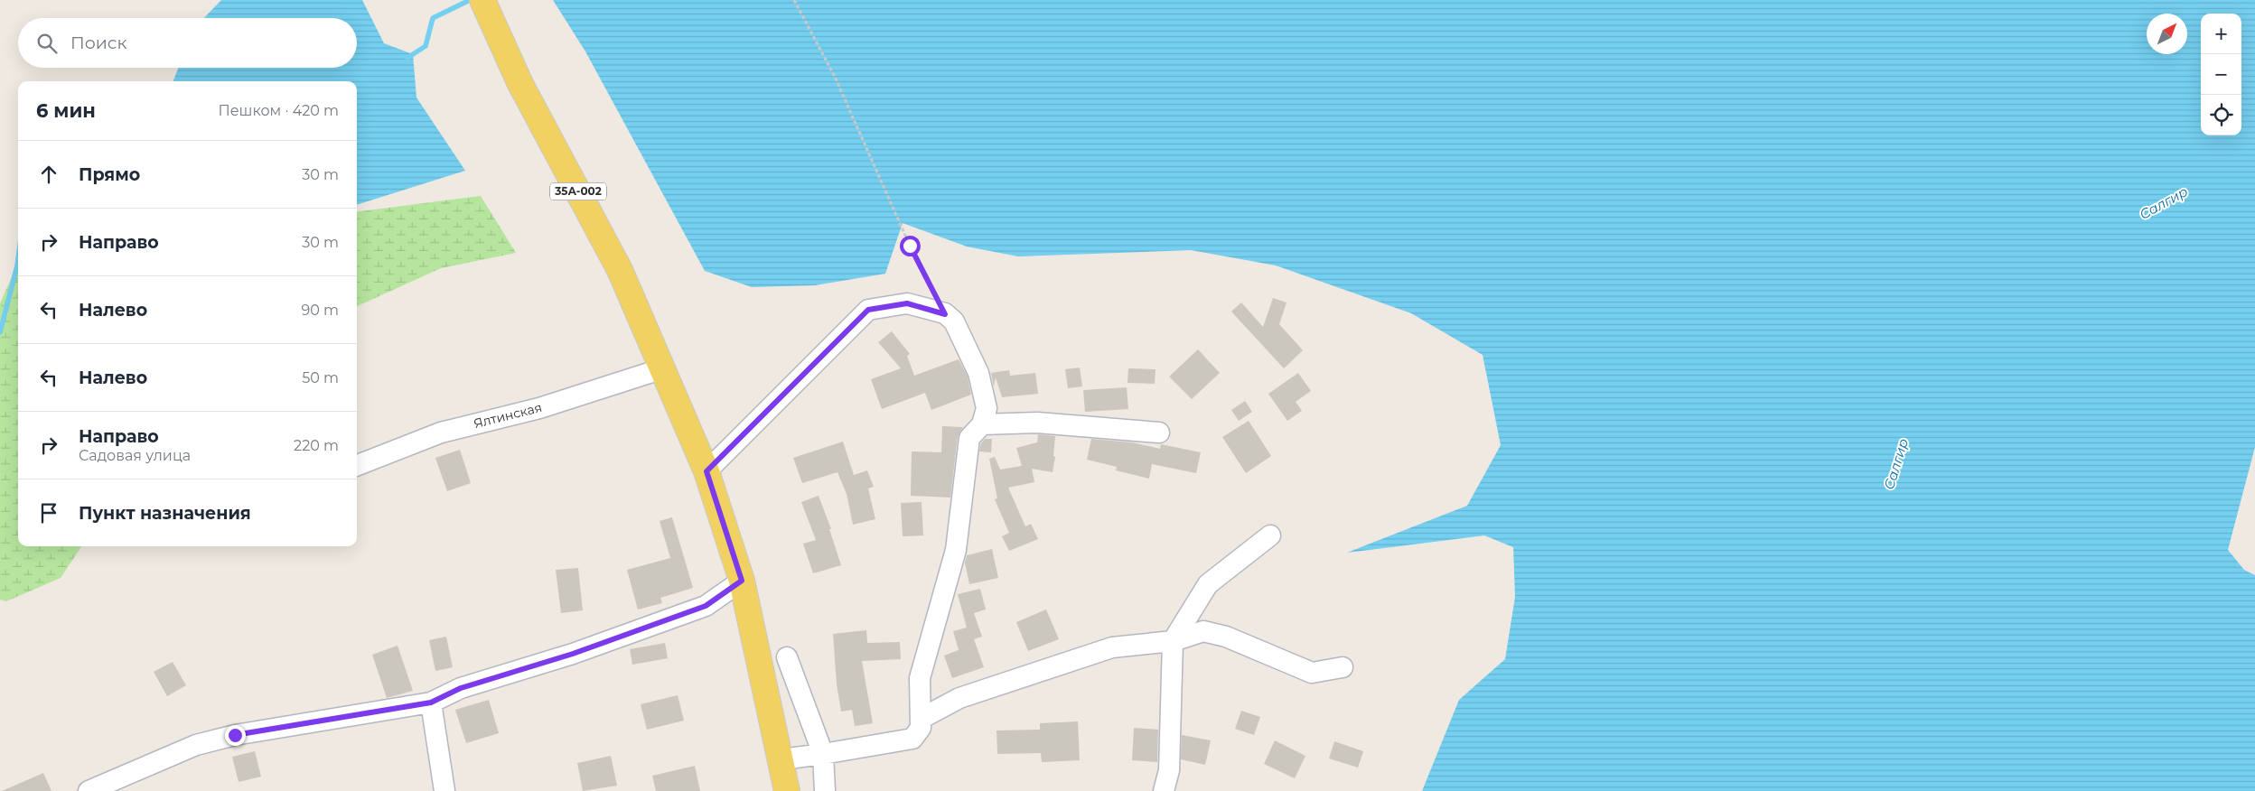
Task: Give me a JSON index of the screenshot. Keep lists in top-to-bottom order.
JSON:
{
  "streets": {
    "main road": ["35А-002"],
    "street": ["Ялтинская"]
  },
  "crossings": [
    ["35А-002", "Ялтинская"]
  ],
  "water": ["Салгир"],
  "north": "top right",
  "page": {
    "map_buttons": ["+", "−"],
    "search": "Поиск",
    "heading": ["6 мин", "Пешком · 420 m"],
    "list": [
      ["Прямо", "30 m"],
      ["Направо", "30 m"],
      ["Налево", "90 m"],
      ["Налево", "50 m"],
      ["Направо", "Садовая улица", "220 m"],
      "Пункт назначения"
    ]
  }
}
